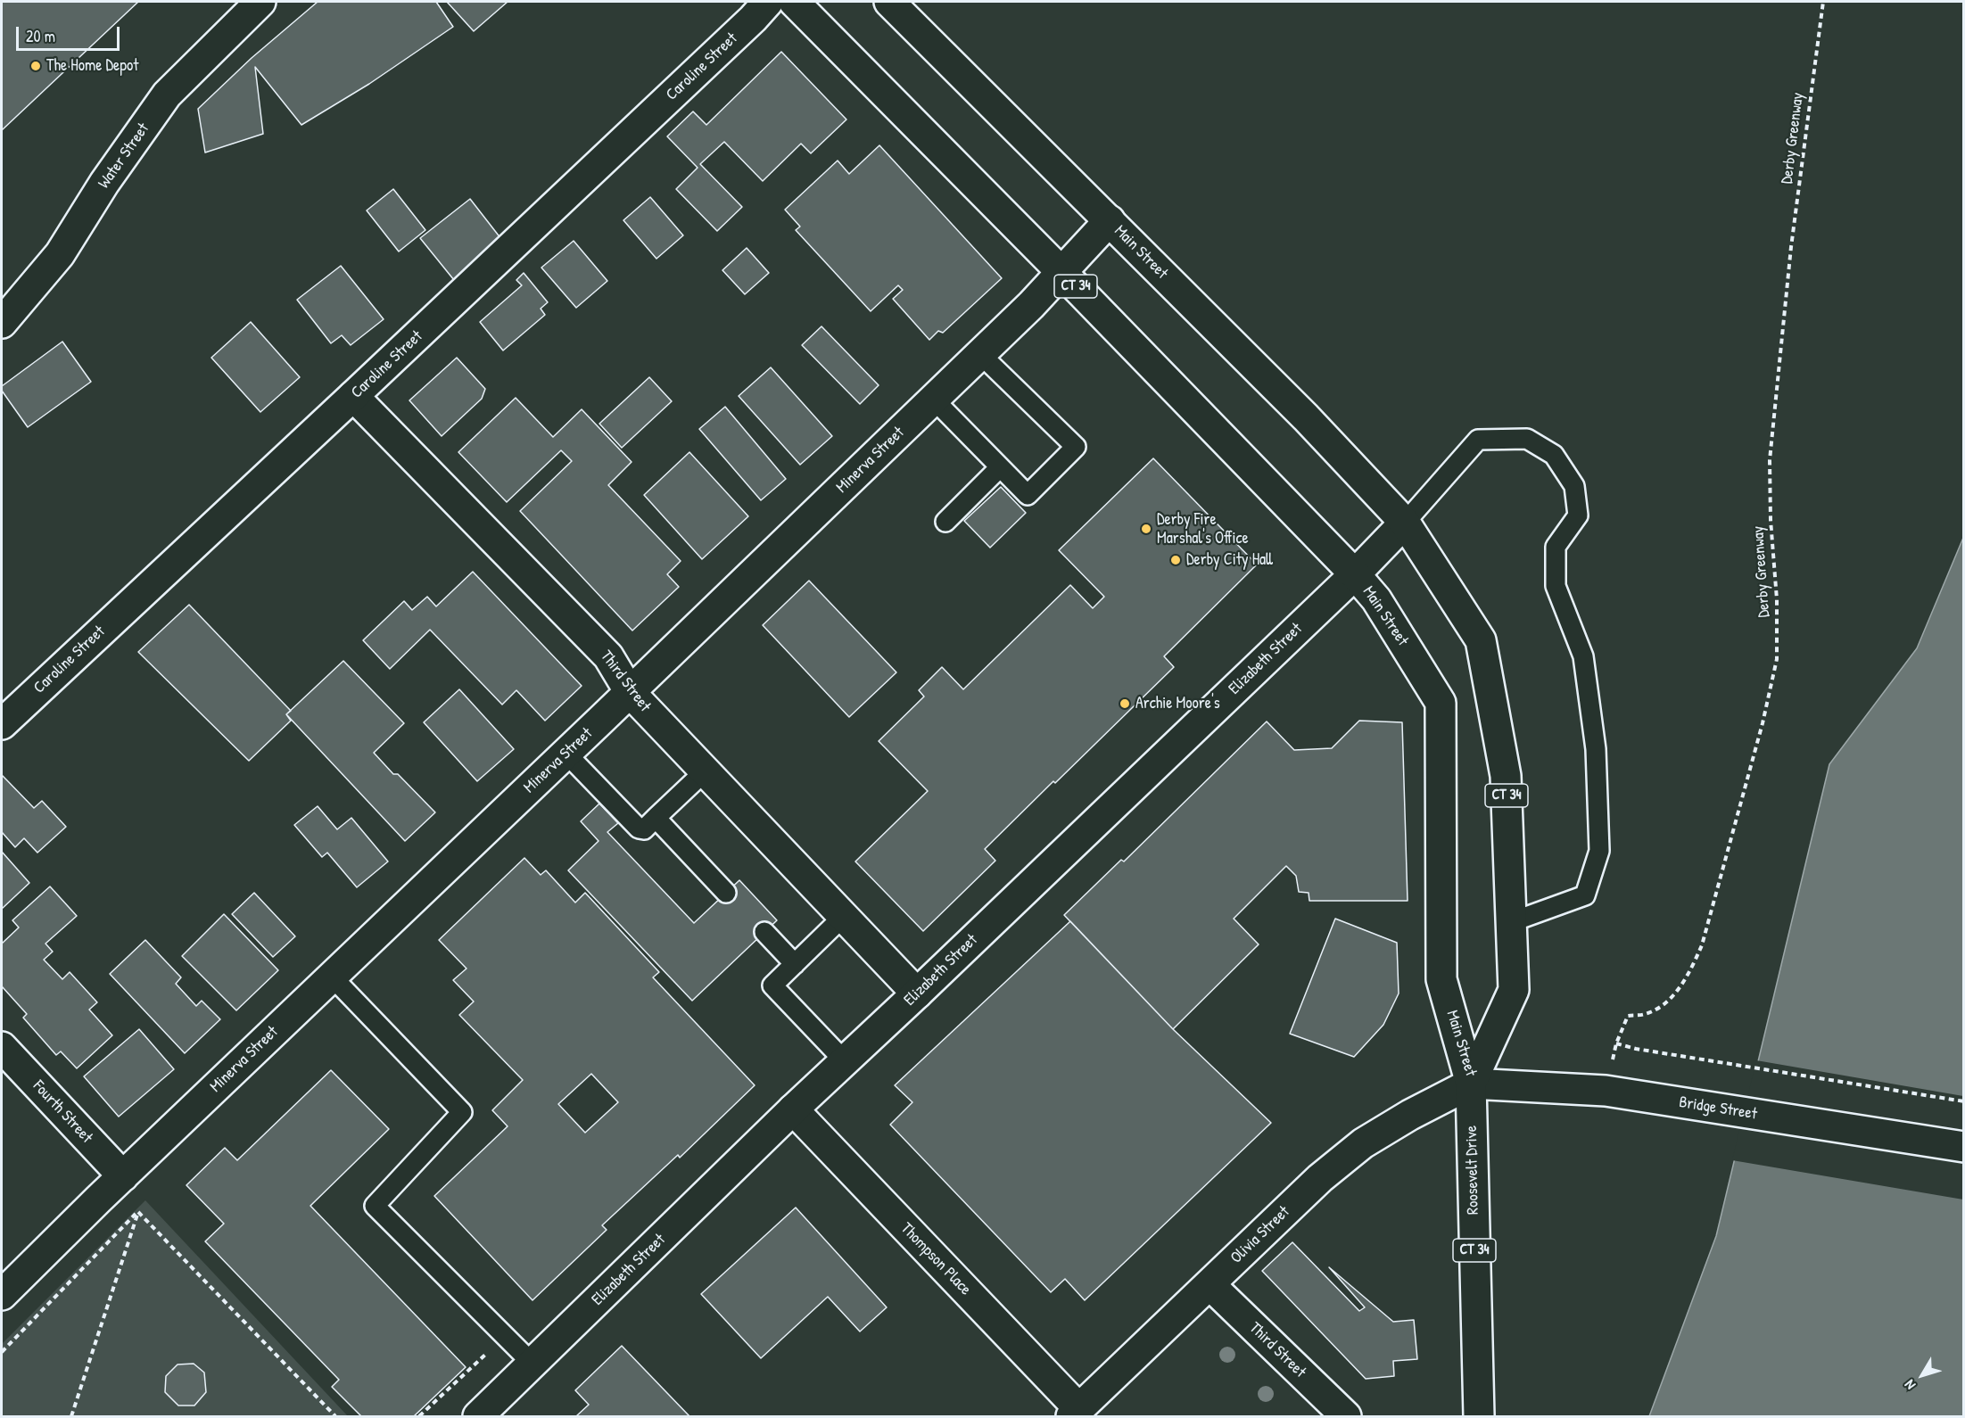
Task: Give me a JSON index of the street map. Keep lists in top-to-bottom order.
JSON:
{
  "streets": {
    "main road": [
      "Caroline Street",
      "Water Street",
      "Main Street",
      "CT 34",
      "Minerva Street",
      "Elizabeth Street",
      "Third Street",
      "Bridge Street",
      "Fourth Street",
      "Roosevelt Drive",
      "Olivia Street",
      "Thompson Place"
    ],
    "path": ["Derby Greenway"]
  },
  "crossings": [
    ["Caroline Street", "Third Street"],
    ["Derby Greenway", "Bridge Street"],
    ["Main Street", "Minerva Street"],
    ["Main Street", "Elizabeth Street"],
    ["Main Street", "Bridge Street"],
    ["Main Street", "Roosevelt Drive"],
    ["Main Street", "Olivia Street"],
    ["Minerva Street", "Third Street"],
    ["Minerva Street", "Fourth Street"],
    ["Elizabeth Street", "Third Street"],
    ["Elizabeth Street", "Thompson Place"],
    ["Third Street", "Olivia Street"],
    ["Bridge Street", "Roosevelt Drive"],
    ["Bridge Street", "Olivia Street"],
    ["Roosevelt Drive", "Olivia Street"],
    ["Olivia Street", "Thompson Place"]
  ],
  "places": [
    "The Home Depot",
    "Derby Fire Marshal's Office",
    "Derby City Hall",
    "Archie Moore's"
  ],
  "scale_bar": "20 m",
  "north": "bottom left"
}
